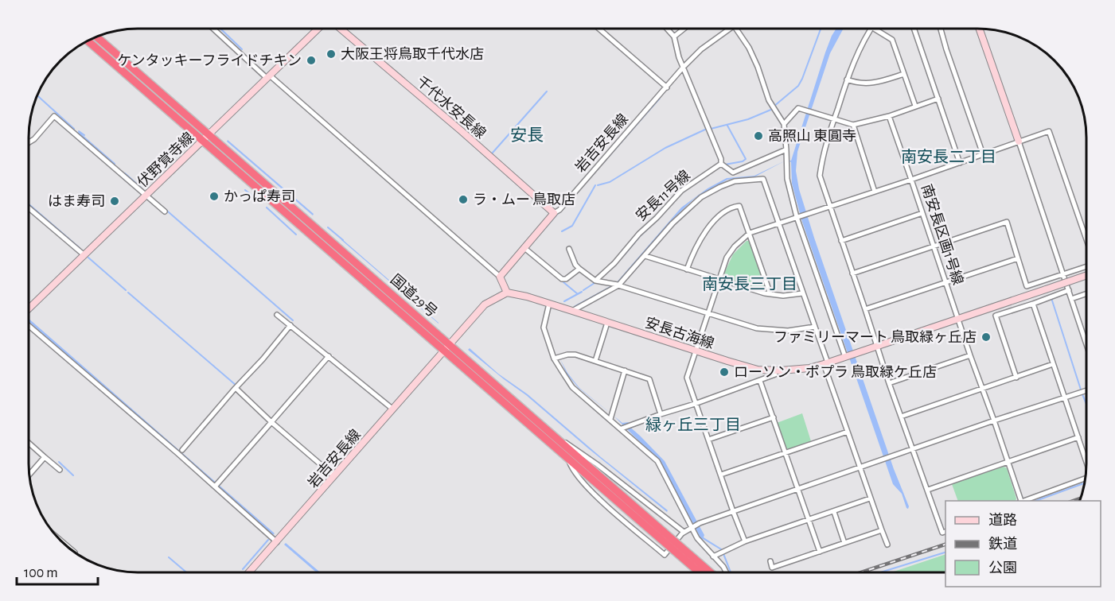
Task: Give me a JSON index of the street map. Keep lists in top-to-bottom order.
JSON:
{
  "streets": {
    "highway": ["国道29号"],
    "street": [
      "千代水安長線",
      "岩吉安長線",
      "伏野覚寺線",
      "安長11号線",
      "南安長区画1号線",
      "安長古海線"
    ]
  },
  "crossings": [
    ["千代水安長線", "岩吉安長線"],
    ["岩吉安長線", "国道29号"],
    ["岩吉安長線", "安長古海線"],
    ["伏野覚寺線", "国道29号"],
    ["南安長区画1号線", "安長古海線"]
  ],
  "districts": [
    "安長",
    "南安長二丁目",
    "南安長三丁目",
    "緑ヶ丘三丁目"
  ],
  "places": [
    "大阪王将鳥取千代水店",
    "ケンタッキーフライドチキン",
    "高照山 東圓寺",
    "かっぱ寿司",
    "ラ・ムー 鳥取店",
    "はま寿司",
    "ファミリーマート 鳥取緑ヶ丘店",
    "ローソン・ポプラ 鳥取緑ケ丘店"
  ],
  "legend": ["道路", "鉄道", "公園"],
  "scale_bar": "100 m"
}
